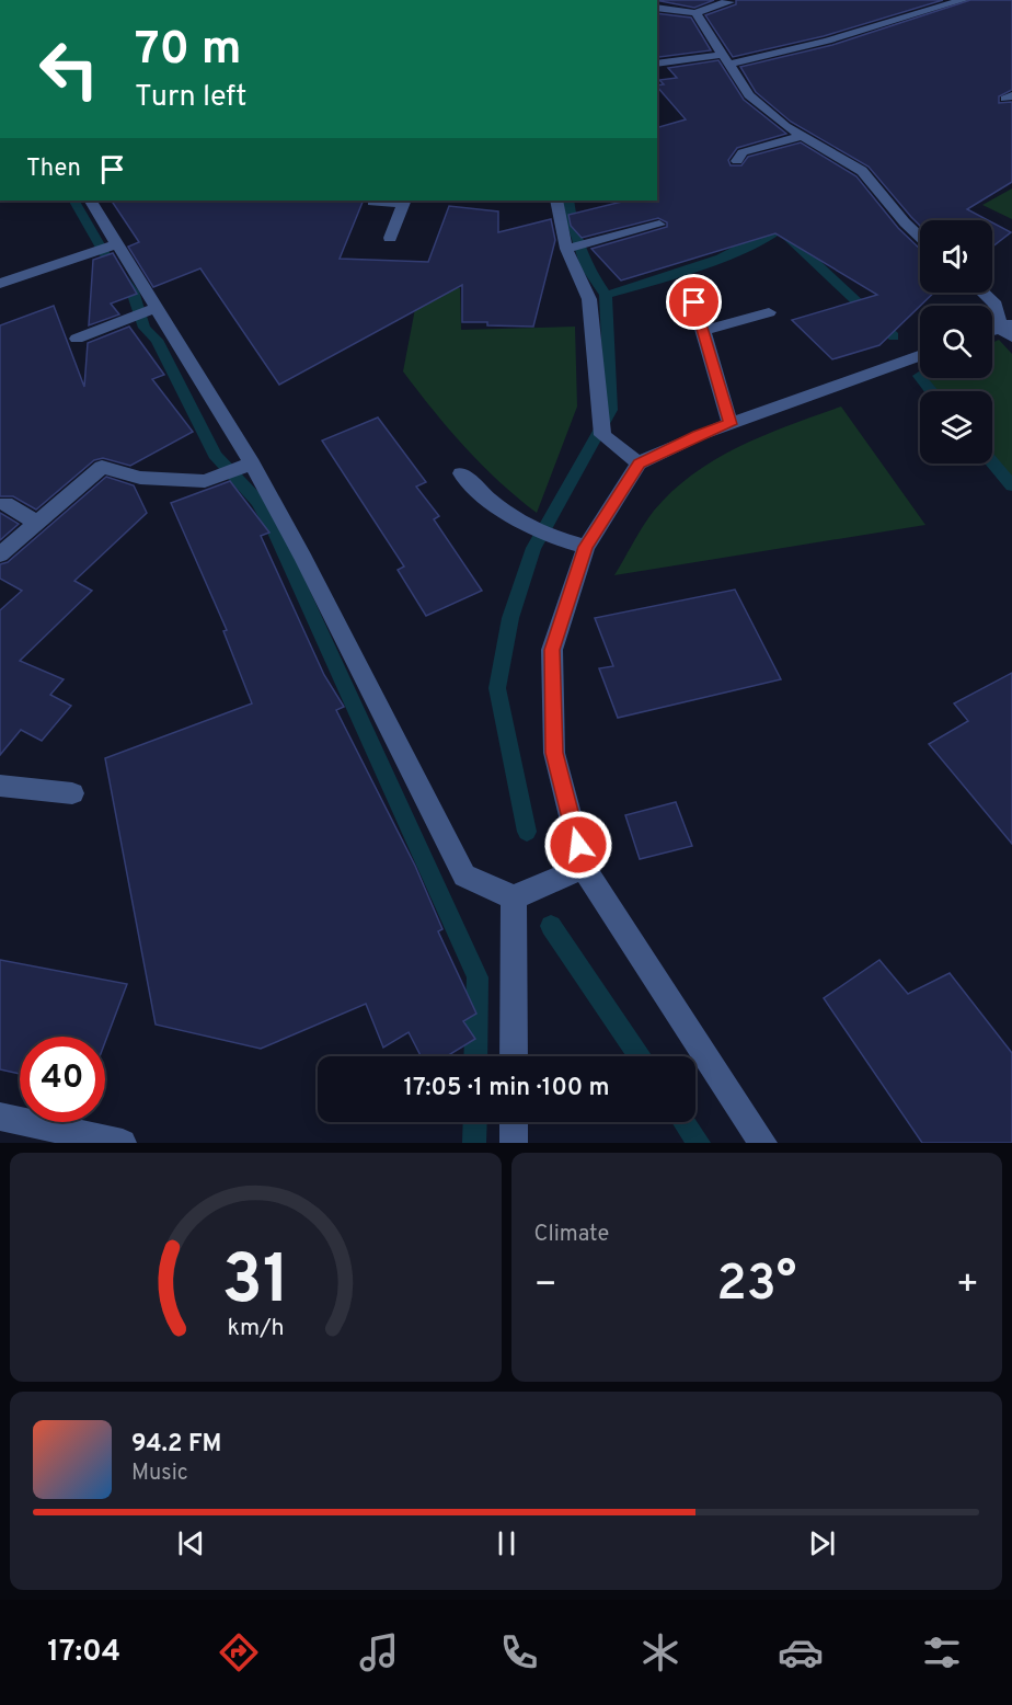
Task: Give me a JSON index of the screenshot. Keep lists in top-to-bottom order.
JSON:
{
  "page": {
    "turn": ["70 m", "Turn left"],
    "then": "Then",
    "limit": "40",
    "trip": "17:05 · 1 min · 100 m",
    "tile": "Climate",
    "heat": ["−", "23°", "+"],
    "song": ["94.2 FM", "Music"],
    "tabs": "17:04",
    "gauge": ["31", "km/h"]
  }
}
